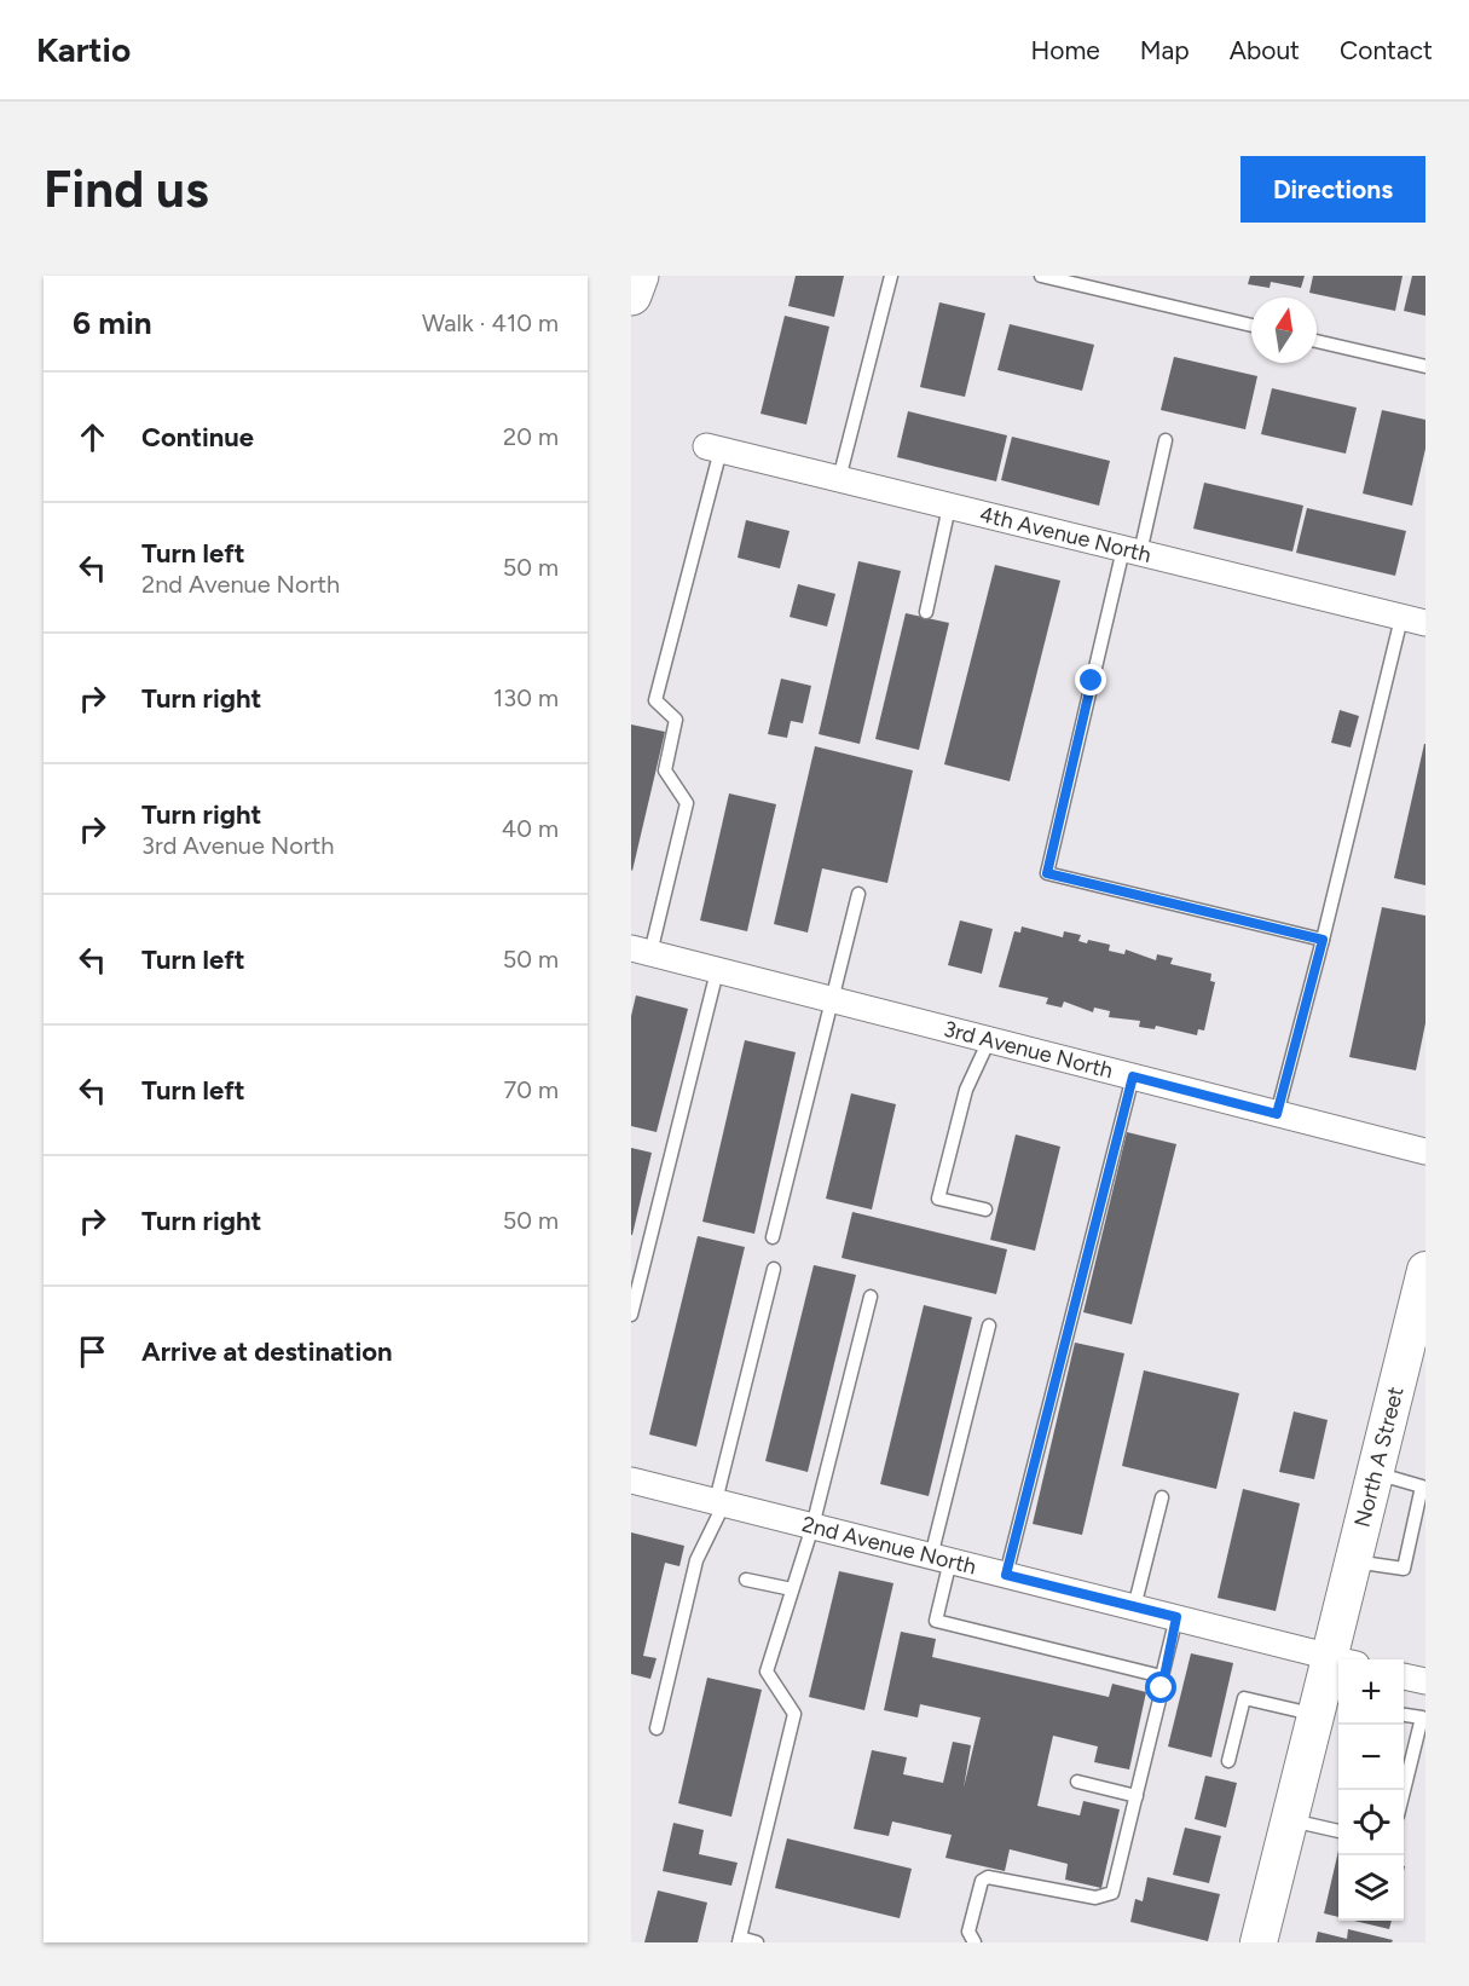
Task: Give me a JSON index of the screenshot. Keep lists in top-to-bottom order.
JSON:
{
  "streets": {
    "street": [
      "4th Avenue North",
      "3rd Avenue North",
      "North A Street",
      "2nd Avenue North"
    ]
  },
  "crossings": [
    ["North A Street", "2nd Avenue North"]
  ],
  "north": "top",
  "page": {
    "header": "Kartio",
    "nav": [
      "Home",
      "Map",
      "About",
      "Contact"
    ],
    "buttons": "Directions",
    "title": "Find us",
    "heading": ["6 min", "Walk · 410 m"],
    "list": [
      ["Continue", "20 m"],
      ["Turn left", "2nd Avenue North", "50 m"],
      ["Turn right", "130 m"],
      ["Turn right", "3rd Avenue North", "40 m"],
      ["Turn left", "50 m"],
      ["Turn left", "70 m"],
      ["Turn right", "50 m"],
      "Arrive at destination"
    ],
    "map_buttons": ["+", "−"]
  }
}
